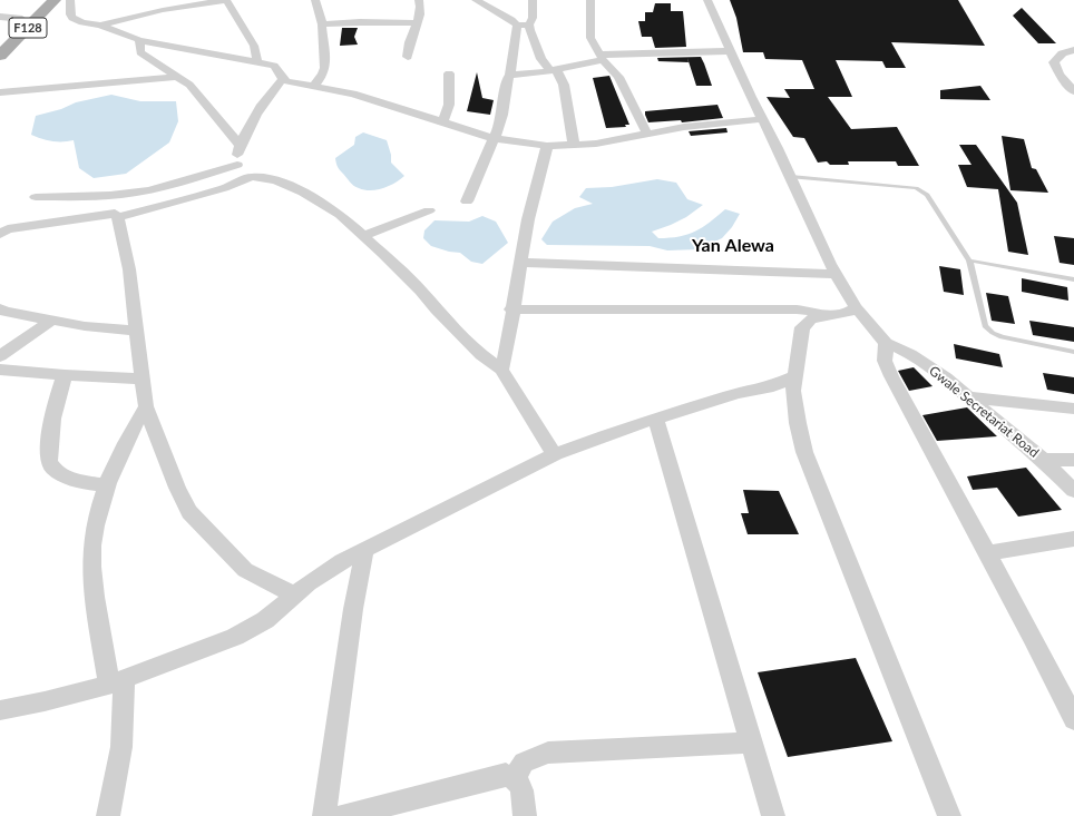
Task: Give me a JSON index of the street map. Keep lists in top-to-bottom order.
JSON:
{
  "streets": {
    "main road": ["F128"],
    "street": ["Gwale Secretariat Road"]
  },
  "districts": ["Yan Alewa"]
}
